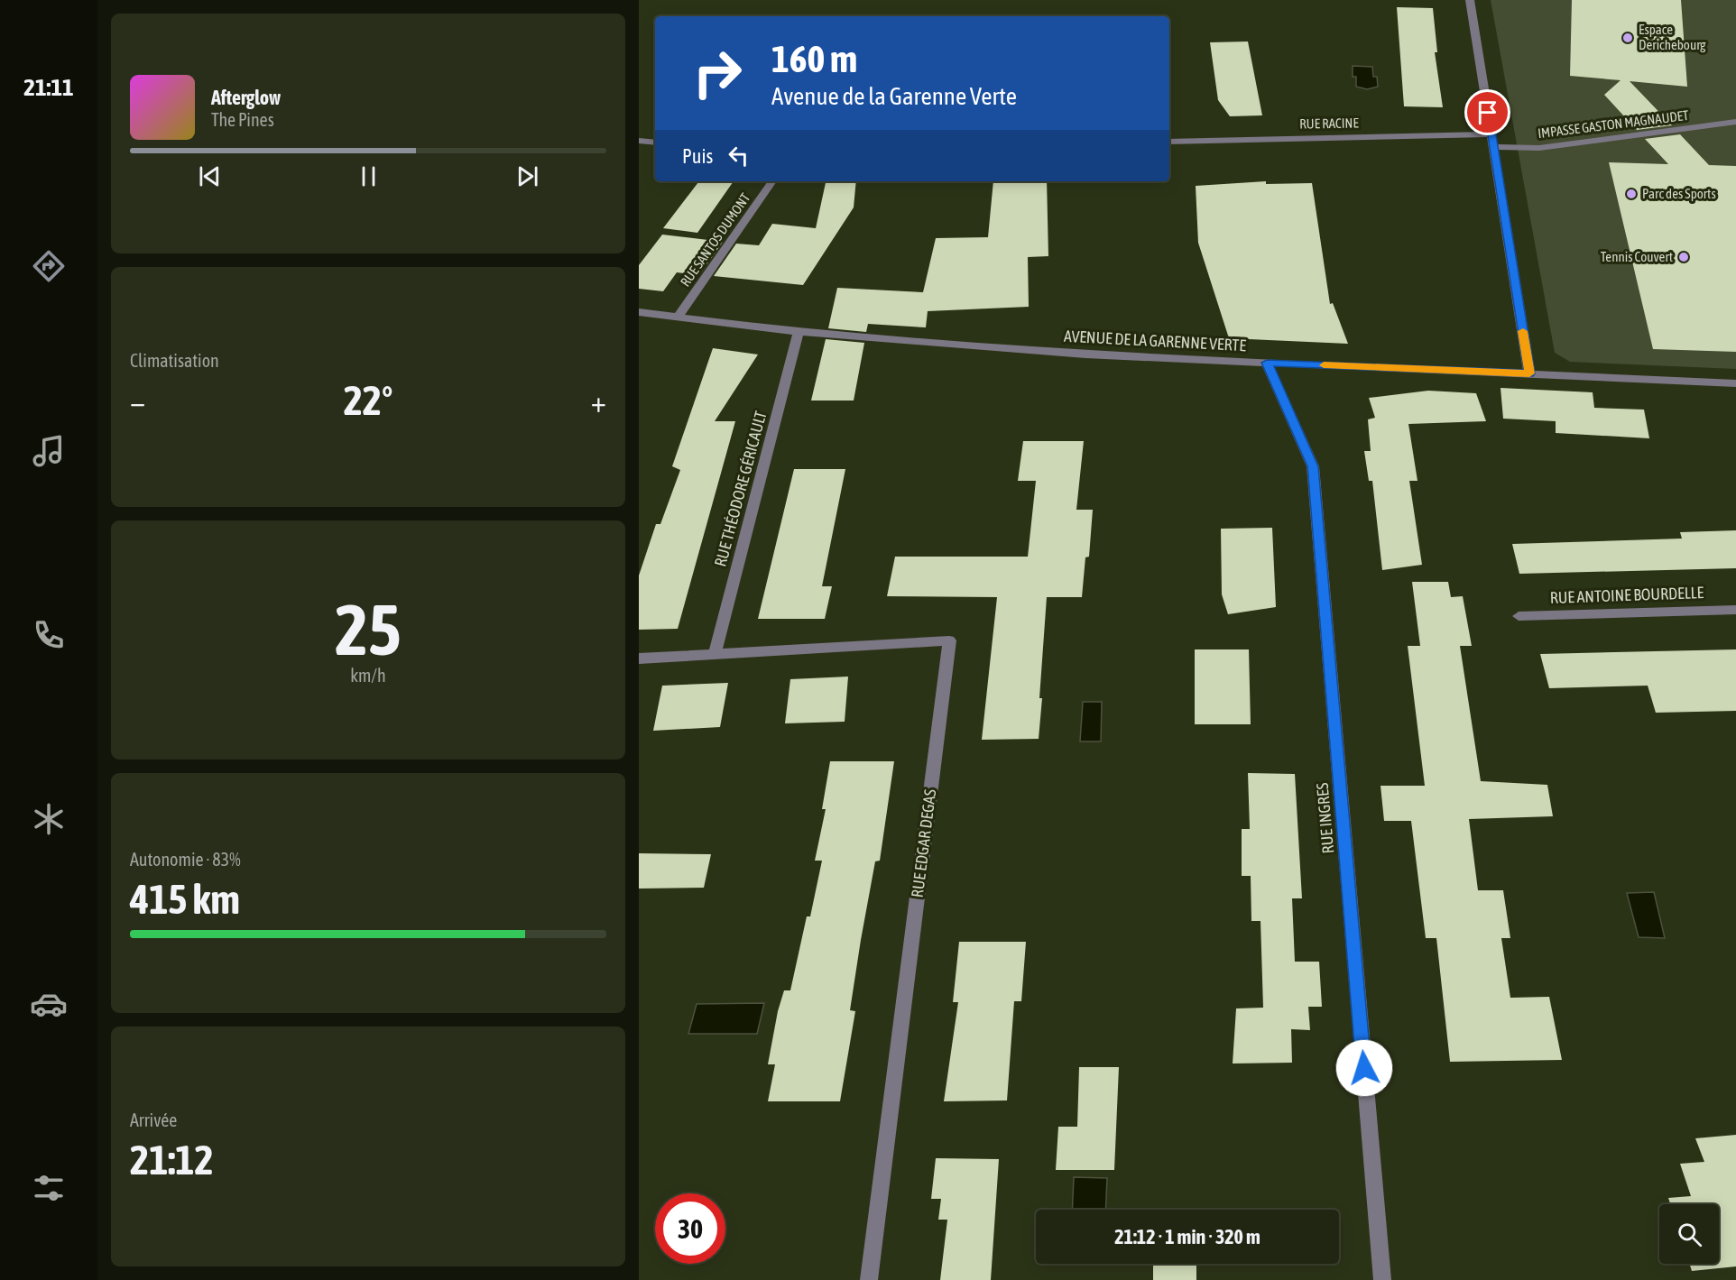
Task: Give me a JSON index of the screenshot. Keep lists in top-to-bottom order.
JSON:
{
  "streets": {
    "street": [
      "RUE RACINE",
      "IMPASSE GASTON MAGNAUDET",
      "RUE SANTOS DUMONT",
      "AVENUE DE LA GARENNE VERTE",
      "RUE THÉODORE GÉRICAULT",
      "RUE ANTOINE BOURDELLE",
      "RUE INGRES",
      "RUE EDGAR DEGAS"
    ]
  },
  "crossings": [
    ["RUE SANTOS DUMONT", "AVENUE DE LA GARENNE VERTE"],
    ["AVENUE DE LA GARENNE VERTE", "RUE THÉODORE GÉRICAULT"],
    ["AVENUE DE LA GARENNE VERTE", "RUE INGRES"],
    ["RUE THÉODORE GÉRICAULT", "RUE EDGAR DEGAS"]
  ],
  "places": ["Espace Derichebourg", "Parc des Sports", "Tennis Couvert"],
  "page": {
    "tabs": "21:11",
    "turn": ["160 m", "Avenue de la Garenne Verte"],
    "song": ["Afterglow", "The Pines"],
    "then": "Puis",
    "tile": [
      "Climatisation",
      ["25", "km/h"],
      ["Autonomie · 83%", "415 km"],
      ["Arrivée", "21:12"]
    ],
    "heat": ["−", "22°", "+"],
    "limit": "30",
    "trip": "21:12 · 1 min · 320 m"
  }
}
